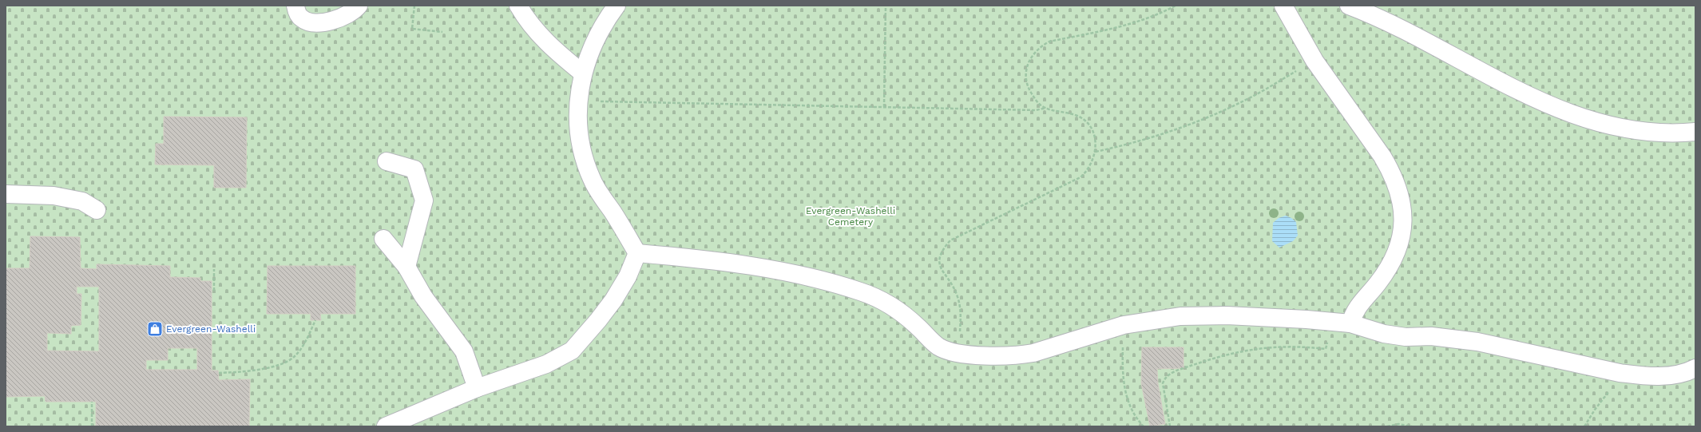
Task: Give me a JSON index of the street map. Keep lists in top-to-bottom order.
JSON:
{
  "parks": ["Evergreen-Washelli Cemetery"],
  "places": {
    "shop": ["Evergreen-Washelli"]
  }
}
